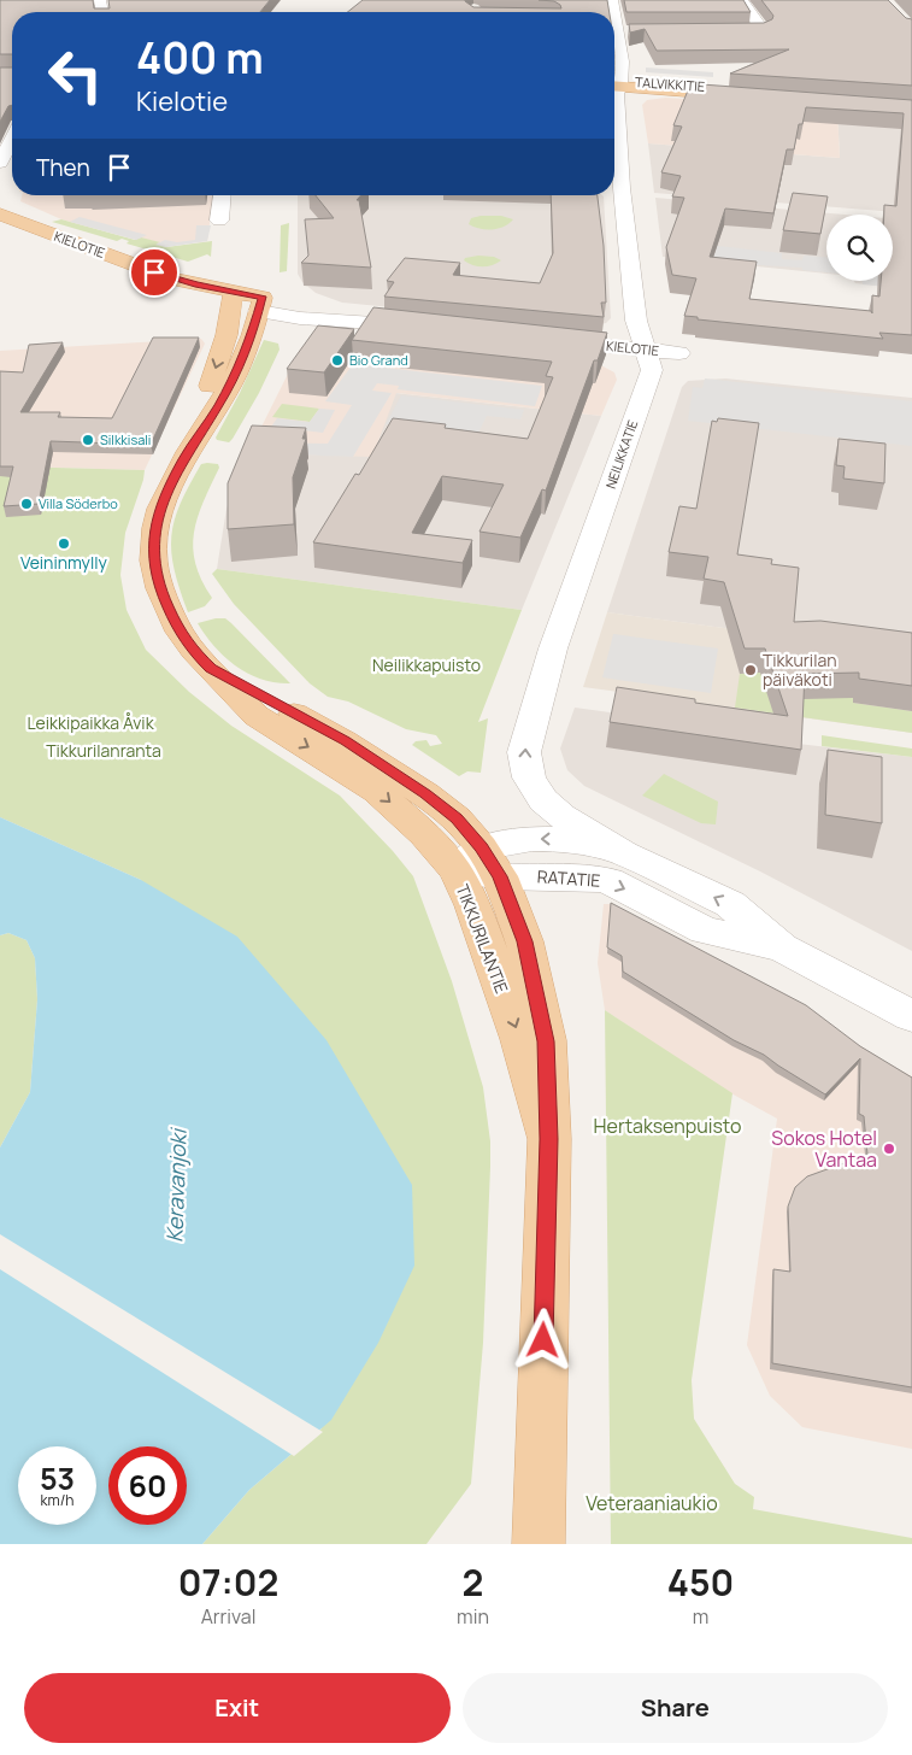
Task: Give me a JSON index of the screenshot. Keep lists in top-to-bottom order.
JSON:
{
  "streets": {
    "main road": ["TALVIKKITIE", "KIELOTIE", "TIKKURILANTIE"],
    "street": ["NEILIKKATIE", "RATATIE"]
  },
  "crossings": [
    ["TALVIKKITIE", "NEILIKKATIE"],
    ["KIELOTIE", "NEILIKKATIE"],
    ["KIELOTIE", "TIKKURILANTIE"],
    ["NEILIKKATIE", "RATATIE"],
    ["RATATIE", "TIKKURILANTIE"]
  ],
  "one_way": ["NEILIKKATIE"],
  "water": ["Keravanjoki"],
  "parks": [
    "Neilikkapuisto",
    "Leikkipaikka Åvik",
    "Tikkurilanranta",
    "Hertaksenpuisto",
    "Veteraaniaukio"
  ],
  "places": [
    "Bio Grand",
    "Silkkisali",
    "Villa Söderbo",
    "Veininmylly",
    "Tikkurilan päiväkoti",
    "Sokos Hotel Vantaa"
  ],
  "page": {
    "turn": ["400 m", "Kielotie"],
    "then": "Then",
    "speed": "53 km/h",
    "limit": "60",
    "eta": [
      "07:02",
      "Arrival",
      "2",
      "min",
      "450",
      "m"
    ],
    "buttons": ["Exit", "Share"]
  }
}
